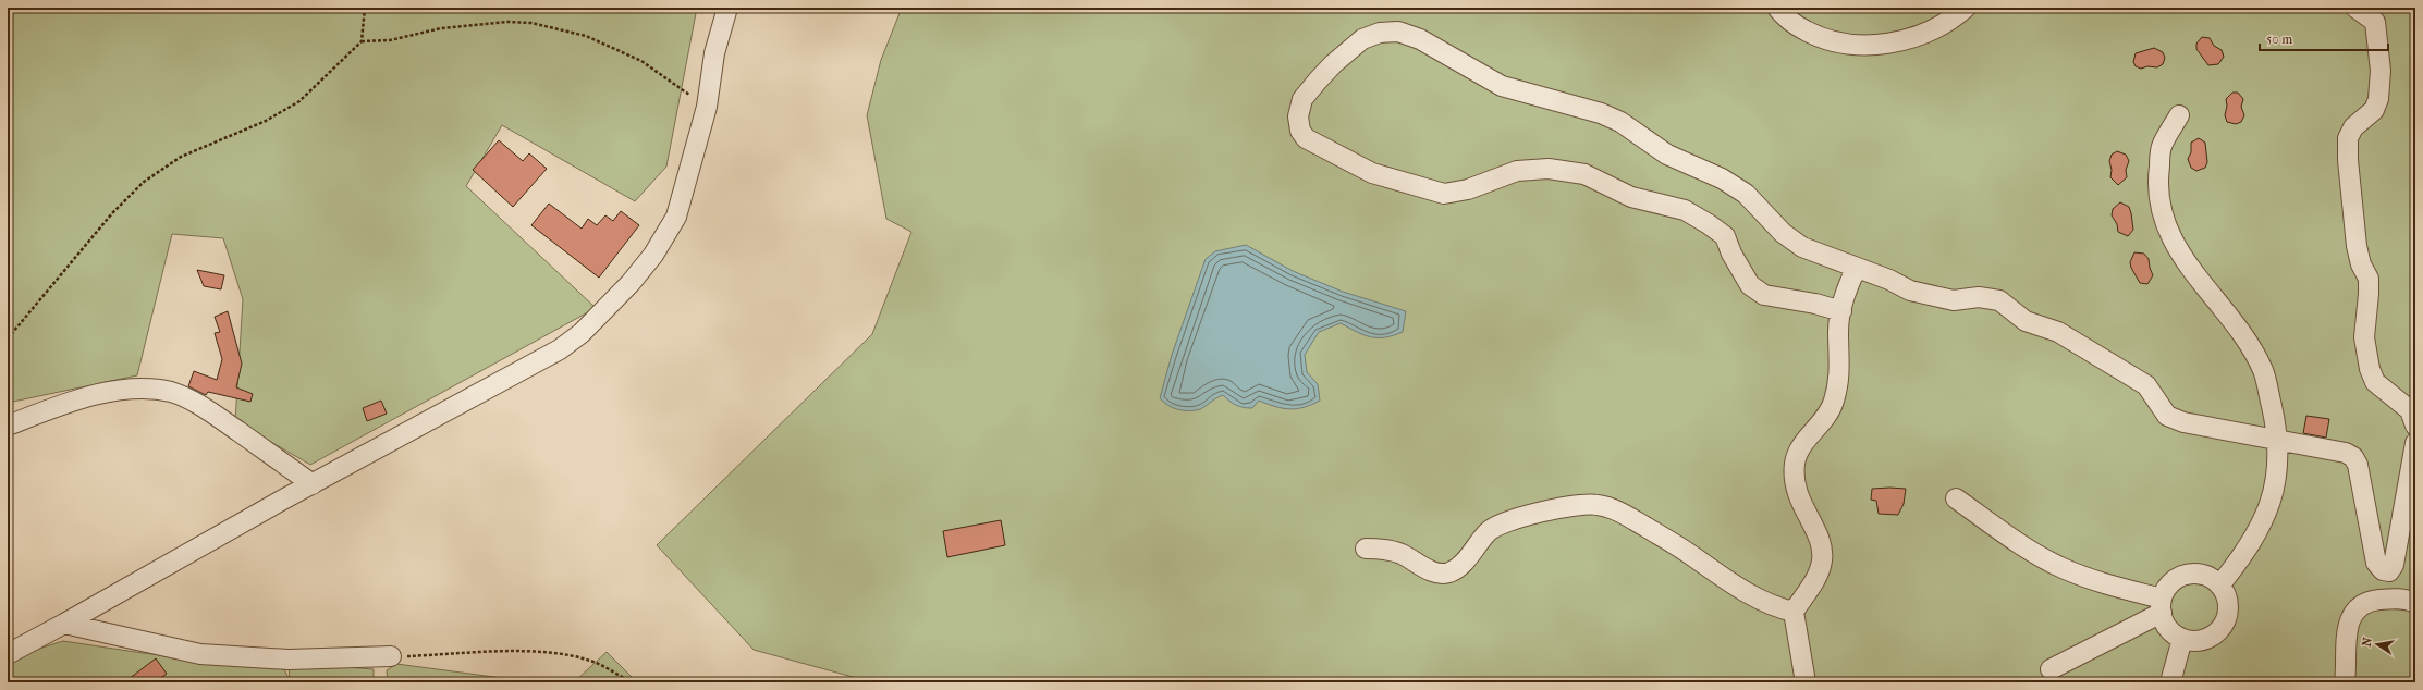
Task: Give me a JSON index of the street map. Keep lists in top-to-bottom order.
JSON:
{
  "scale_bar": "50 m",
  "north": "left"
}
